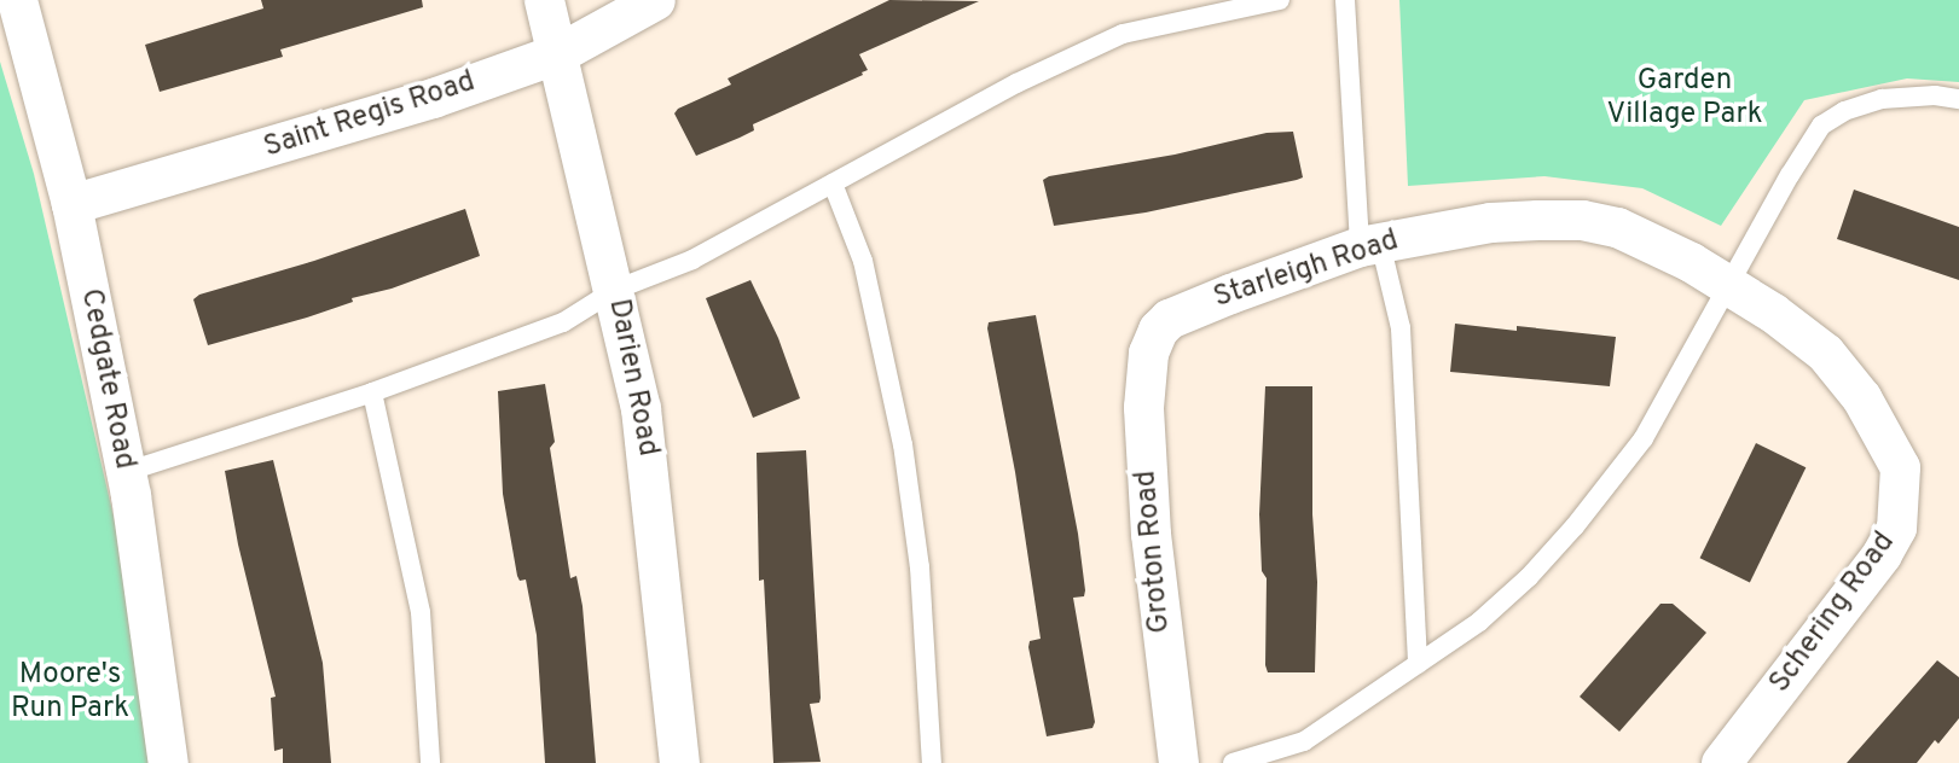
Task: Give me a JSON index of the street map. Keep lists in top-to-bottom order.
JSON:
{
  "streets": {
    "street": [
      "Saint Regis Road",
      "Starleigh Road",
      "Darien Road",
      "Cedgate Road",
      "Groton Road",
      "Schering Road"
    ]
  },
  "crossings": [
    ["Saint Regis Road", "Darien Road"],
    ["Saint Regis Road", "Cedgate Road"],
    ["Starleigh Road", "Groton Road"],
    ["Starleigh Road", "Schering Road"]
  ],
  "parks": ["Garden Village Park", "Moore's Run Park"]
}
